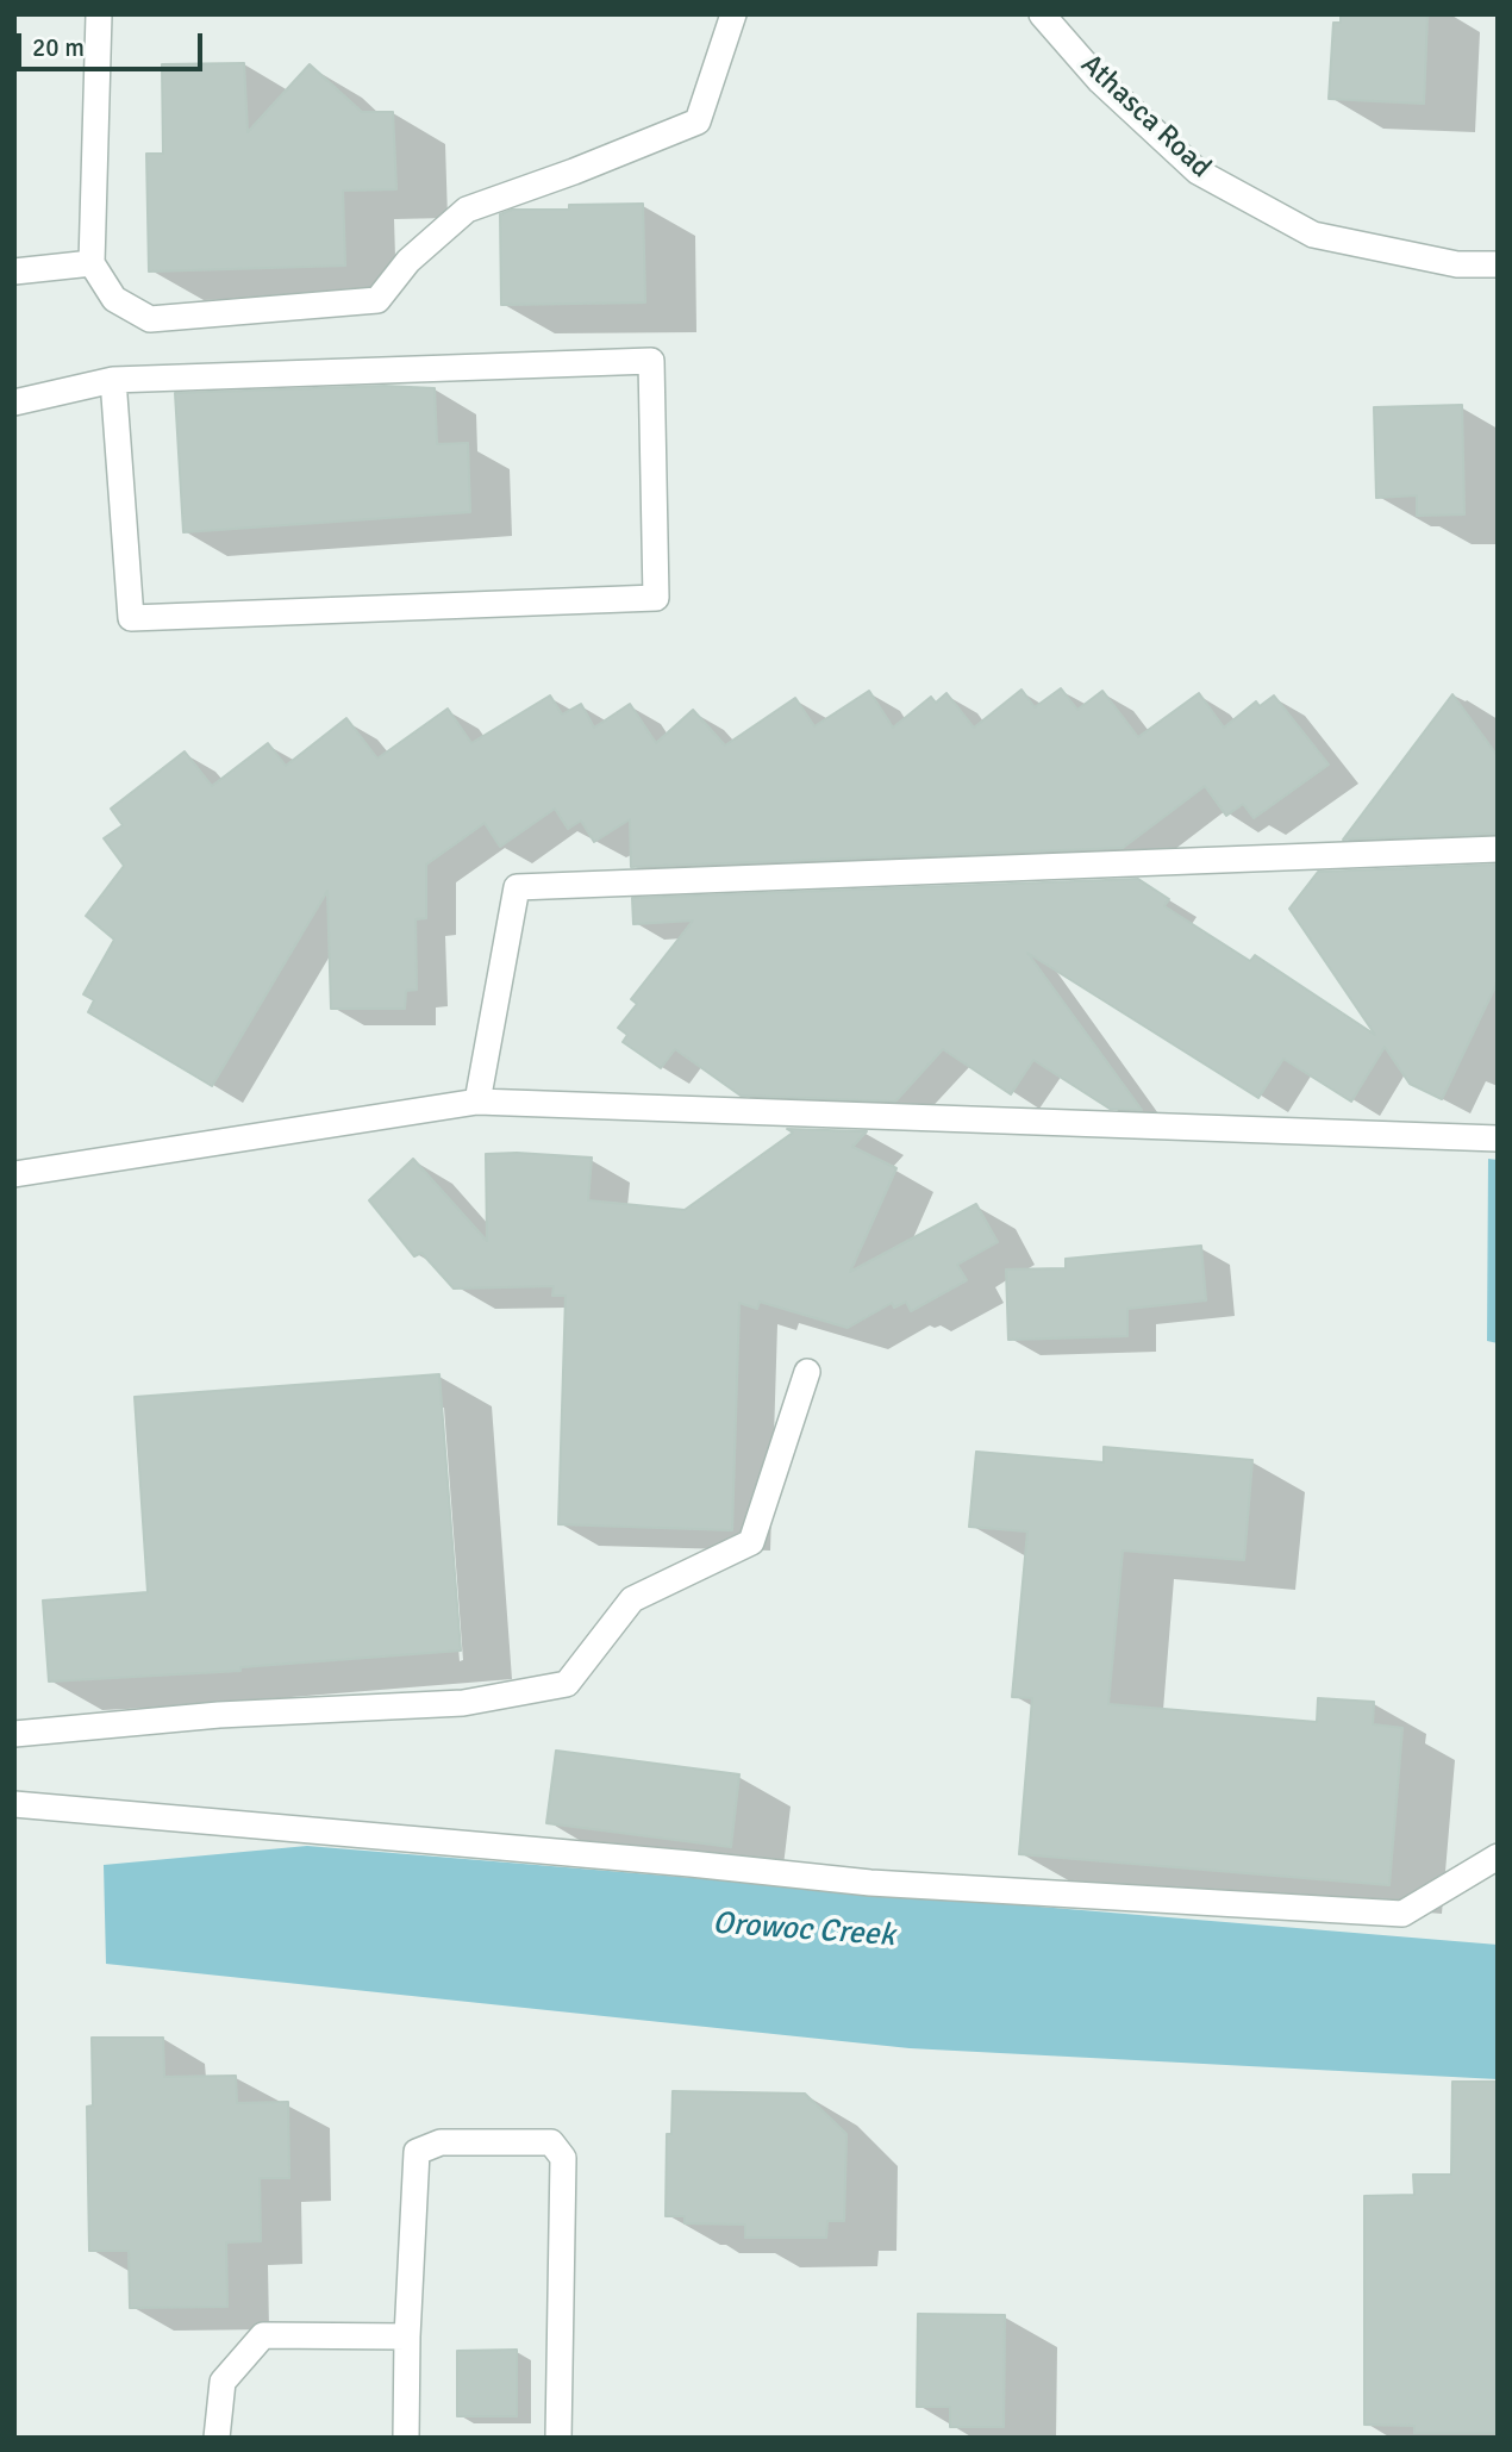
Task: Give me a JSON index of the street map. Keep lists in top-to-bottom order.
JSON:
{
  "streets": {
    "street": ["Athasca Road"]
  },
  "water": ["Orowoc Creek"],
  "scale_bar": "20 m"
}
